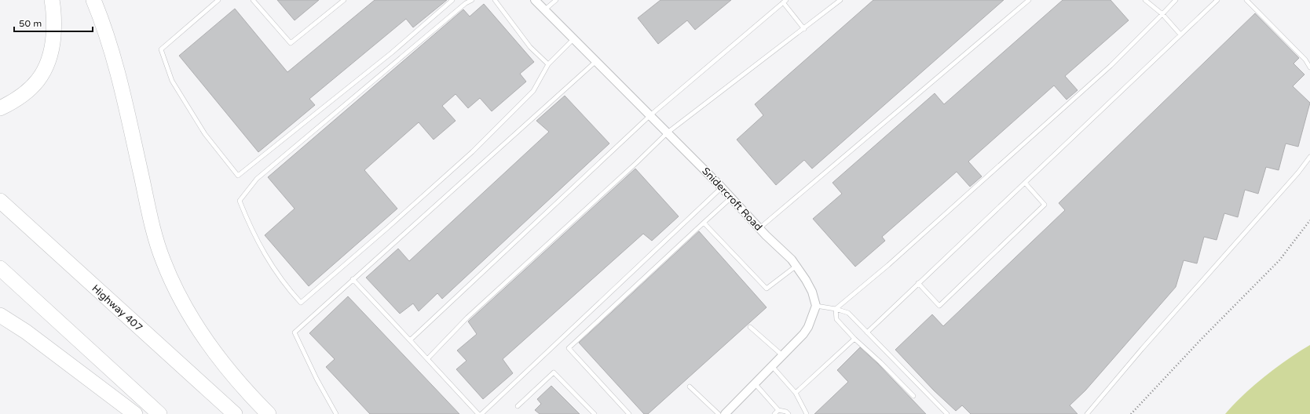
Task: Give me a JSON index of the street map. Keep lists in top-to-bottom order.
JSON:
{
  "streets": {
    "highway": ["Highway 407"],
    "street": ["Snidercroft Road"]
  },
  "scale_bar": "50 m"
}
